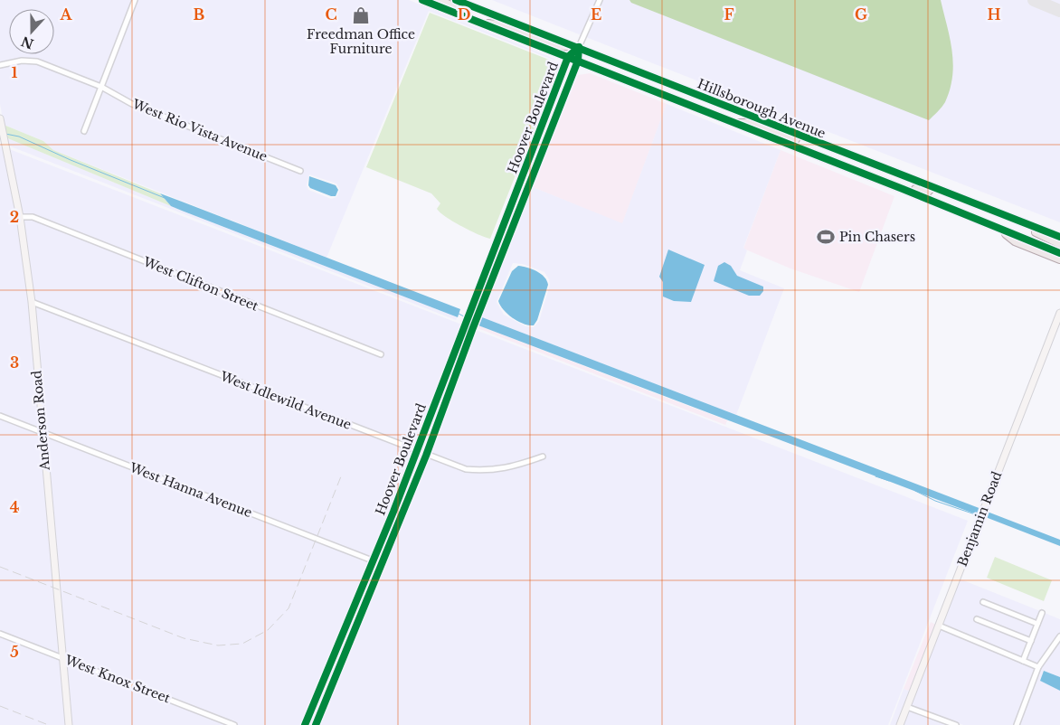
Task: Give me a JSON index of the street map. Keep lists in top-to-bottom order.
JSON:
{
  "streets": {
    "main road": [
      "Hillsborough Avenue",
      "Hoover Boulevard",
      "Anderson Road",
      "Benjamin Road"
    ],
    "street": [
      "West Rio Vista Avenue",
      "West Clifton Street",
      "West Idlewild Avenue",
      "West Hanna Avenue",
      "West Knox Street"
    ]
  },
  "crossings": [
    ["Hillsborough Avenue", "Hoover Boulevard"],
    ["Hoover Boulevard", "West Idlewild Avenue"],
    ["Hoover Boulevard", "West Hanna Avenue"],
    ["West Clifton Street", "Anderson Road"],
    ["West Idlewild Avenue", "Anderson Road"],
    ["Anderson Road", "West Hanna Avenue"],
    ["Anderson Road", "West Knox Street"]
  ],
  "places": {
    "shop": ["Freedman Office Furniture"],
    "sports": ["Pin Chasers"]
  },
  "north": "bottom",
  "grid": {
    "columns": [
      "A",
      "B",
      "C",
      "D",
      "E",
      "F",
      "G",
      "H"
    ],
    "rows": [
      "1",
      "2",
      "3",
      "4",
      "5"
    ]
  }
}
